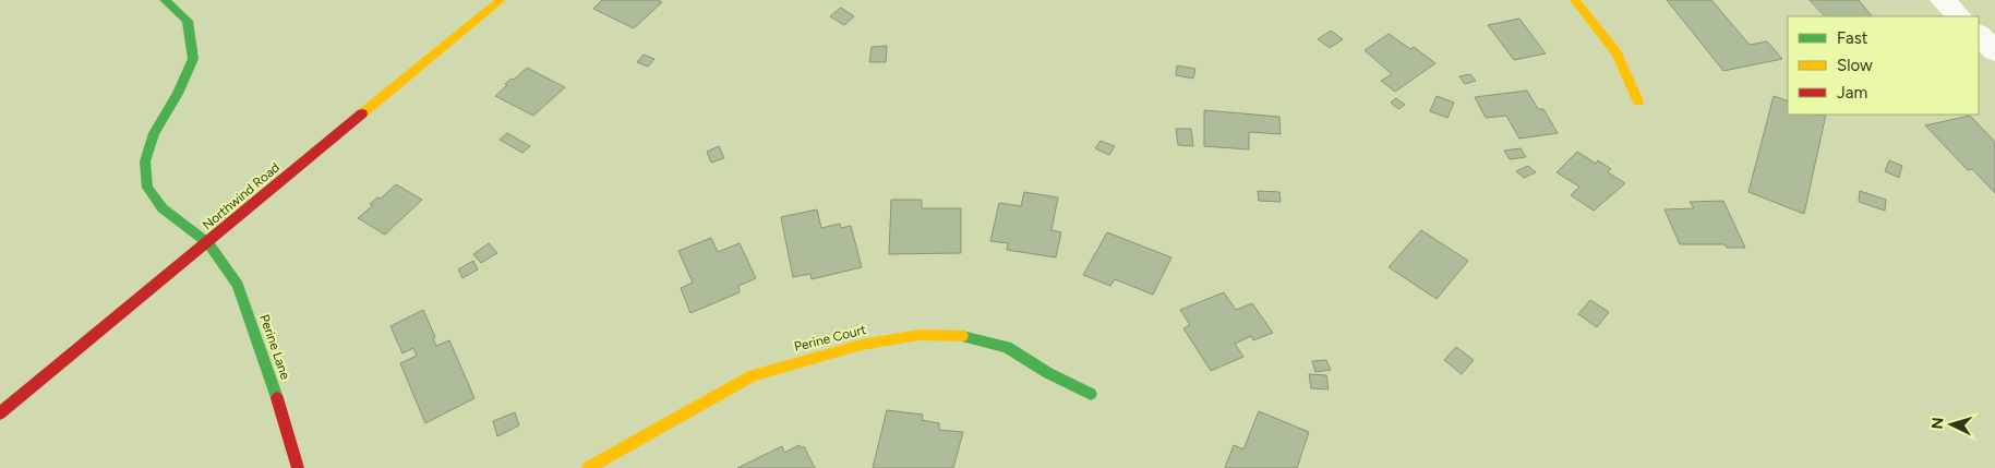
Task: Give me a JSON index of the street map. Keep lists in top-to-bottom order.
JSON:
{
  "streets": {
    "street": ["Northwind Road", "Perine Court", "Perine Lane"]
  },
  "crossings": [
    ["Northwind Road", "Perine Lane"]
  ],
  "legend": ["Fast", "Slow", "Jam"],
  "north": "left"
}
